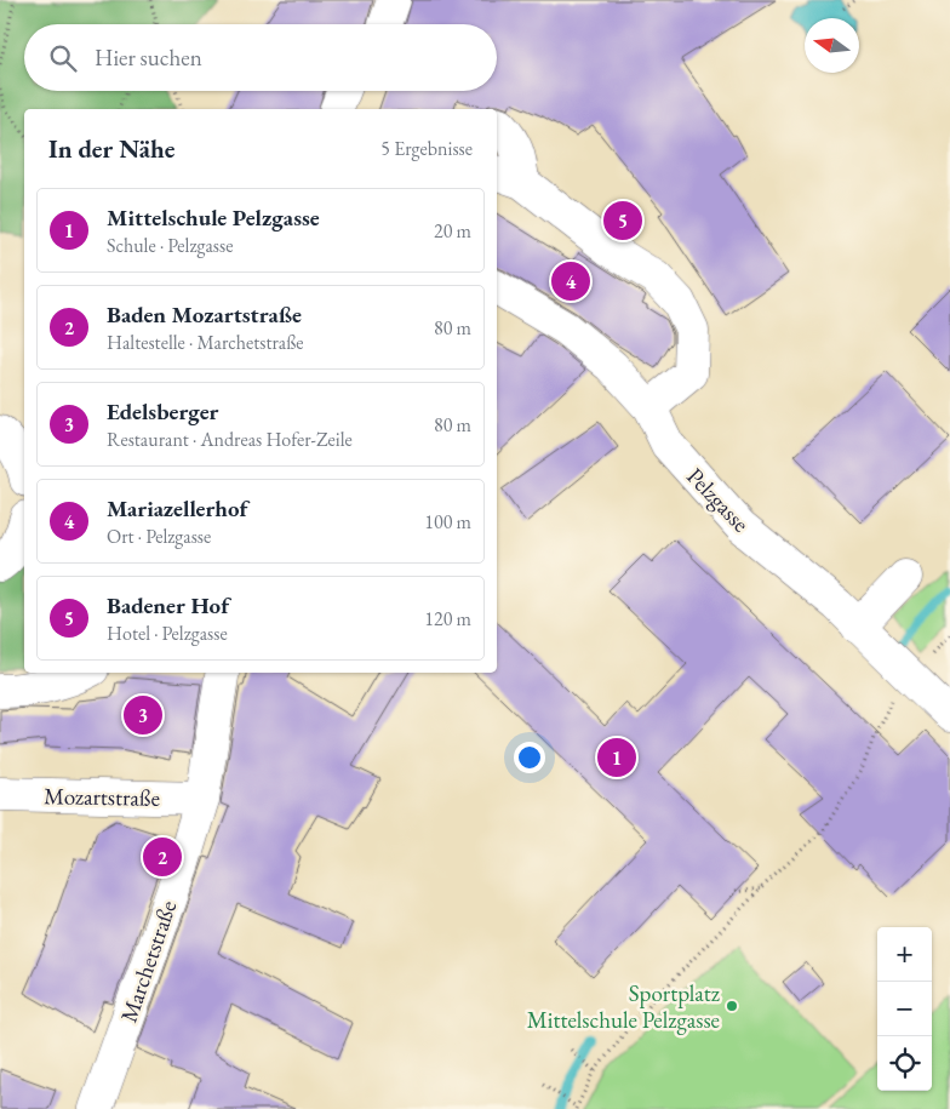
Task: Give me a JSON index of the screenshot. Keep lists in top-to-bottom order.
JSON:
{
  "streets": {
    "street": ["Pelzgasse", "Mozartstraße", "Marchetstraße"]
  },
  "crossings": [
    ["Mozartstraße", "Marchetstraße"]
  ],
  "places": ["Sportplatz Mittelschule Pelzgasse"],
  "north": "left",
  "page": {
    "search": "Hier suchen",
    "heading": ["In der Nähe", "5 Ergebnisse"],
    "list": [
      {
        "mark": "1",
        "name": "Mittelschule Pelzgasse",
        "note": "Schule · Pelzgasse",
        "value": "20 m"
      },
      {
        "mark": "2",
        "name": "Baden Mozartstraße",
        "note": "Haltestelle · Marchetstraße",
        "value": "80 m"
      },
      {
        "mark": "3",
        "name": "Edelsberger",
        "note": "Restaurant · Andreas Hofer-Zeile",
        "value": "80 m"
      },
      {
        "mark": "4",
        "name": "Mariazellerhof",
        "note": "Ort · Pelzgasse",
        "value": "100 m"
      },
      {
        "mark": "5",
        "name": "Badener Hof",
        "note": "Hotel · Pelzgasse",
        "value": "120 m"
      }
    ],
    "pins": [
      "5",
      "4",
      "3",
      "1",
      "2"
    ],
    "map_buttons": ["+", "−"]
  }
}
